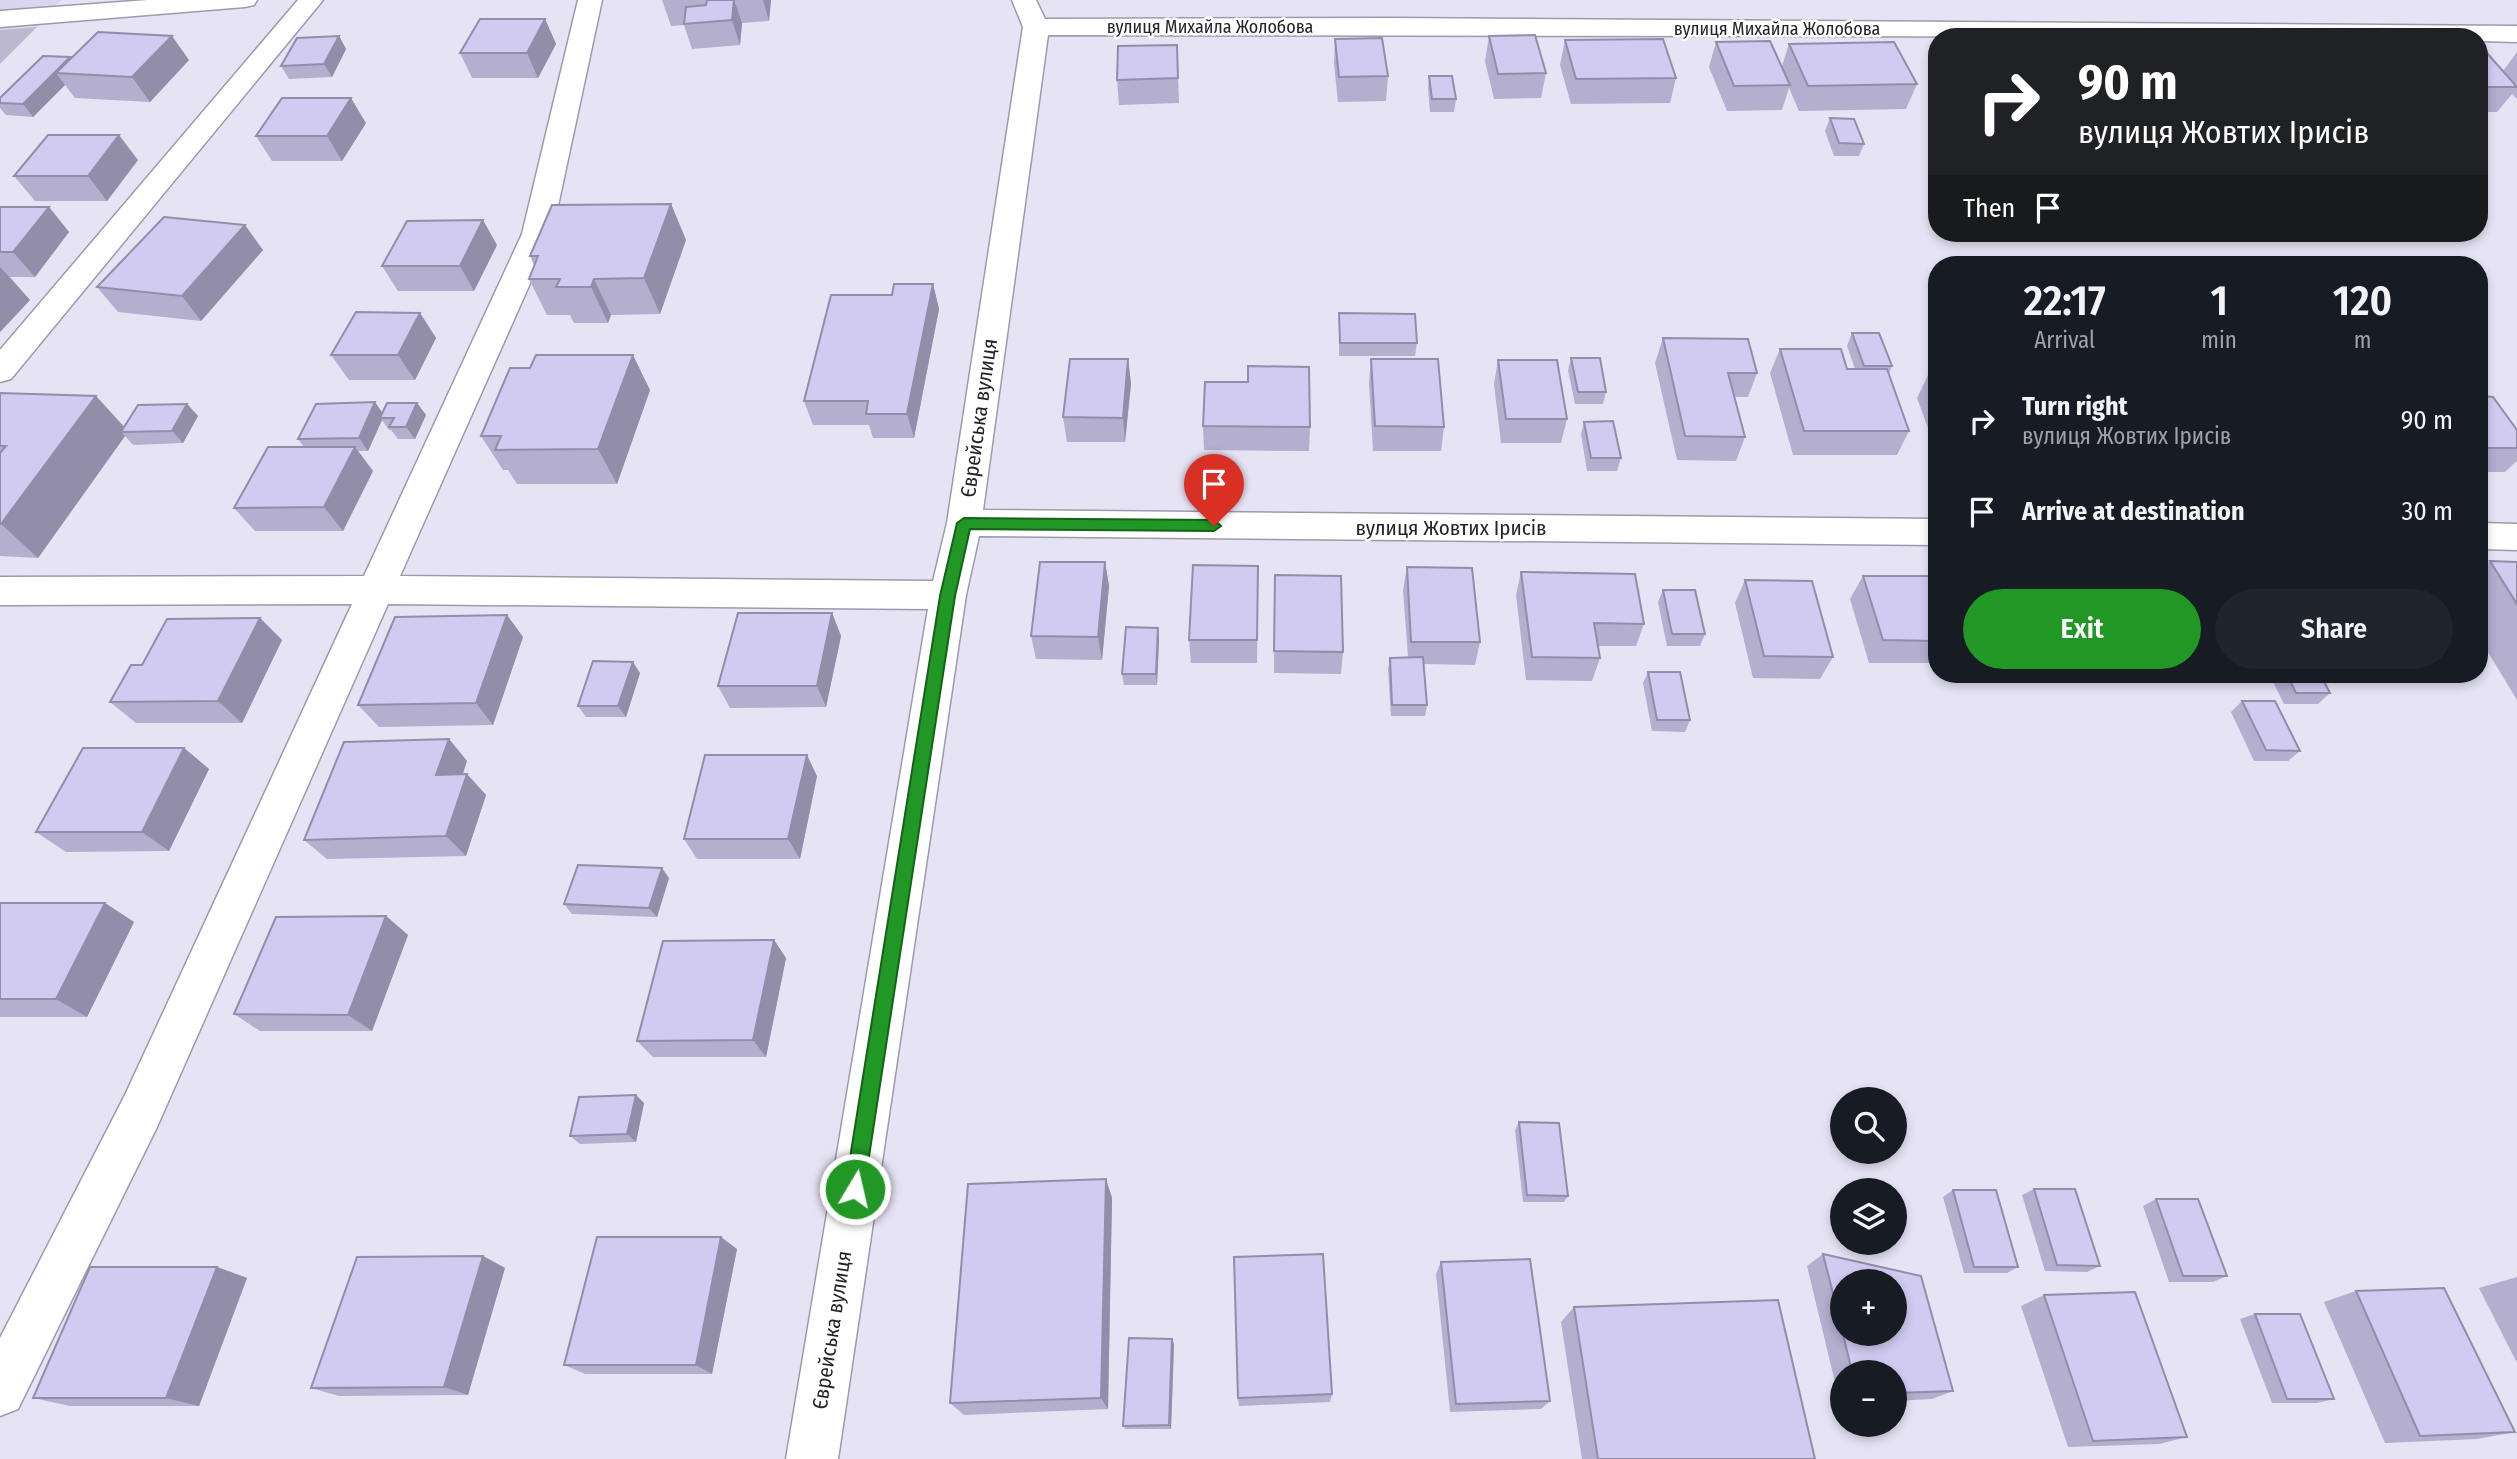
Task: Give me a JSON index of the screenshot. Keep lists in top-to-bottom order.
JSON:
{
  "streets": {
    "street": ["вулиця Михайла Жолобова", "Єврейська вулиця", "вулиця Жовтих Ірисів"]
  },
  "crossings": [
    ["вулиця Михайла Жолобова", "Єврейська вулиця"],
    ["Єврейська вулиця", "вулиця Жовтих Ірисів"]
  ],
  "page": {
    "turn": ["90 m", "вулиця Жовтих Ірисів"],
    "then": "Then",
    "eta": [
      "22:17",
      "Arrival",
      "1",
      "min",
      "120",
      "m"
    ],
    "list": [
      {
        "name": "Turn right",
        "note": "вулиця Жовтих Ірисів",
        "value": "90 m"
      },
      {
        "name": "Arrive at destination",
        "value": "30 m"
      }
    ],
    "buttons": ["Exit", "Share"],
    "map_buttons": ["+", "−"]
  }
}
